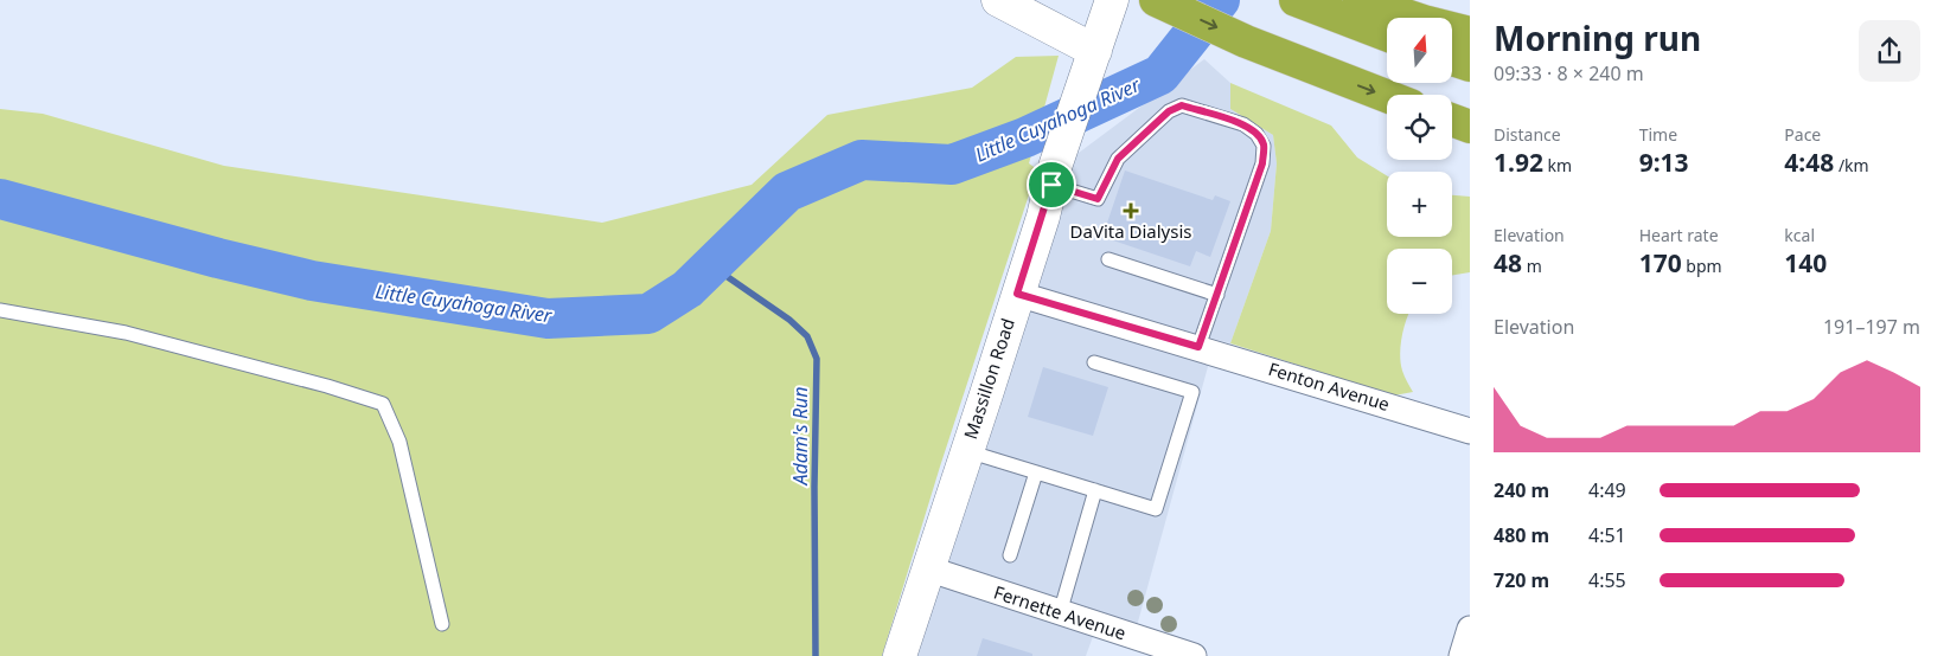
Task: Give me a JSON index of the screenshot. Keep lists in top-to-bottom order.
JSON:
{
  "streets": {
    "street": ["Massillon Road", "Fenton Avenue", "Fernette Avenue"]
  },
  "crossings": [
    ["Massillon Road", "Fenton Avenue"],
    ["Massillon Road", "Fernette Avenue"]
  ],
  "water": ["Little Cuyahoga River", "Adam's Run"],
  "places": {
    "health": ["DaVita Dialysis"]
  },
  "north": "top",
  "page": {
    "heading": ["Morning run", "09:33 · 8 × 240 m"],
    "map_buttons": ["+", "−"],
    "stats": [
      ["Distance", "1.92 km"],
      ["Time", "9:13"],
      ["Pace", "4:48 /km"],
      ["Elevation", "48 m"],
      ["Heart rate", "170 bpm"],
      ["kcal", "140"]
    ],
    "chart": ["Elevation", "191–197 m"],
    "list": [
      {
        "name": "240 m",
        "note": "4:49"
      },
      {
        "name": "480 m",
        "note": "4:51"
      },
      {
        "name": "720 m",
        "note": "4:55"
      }
    ]
  }
}
